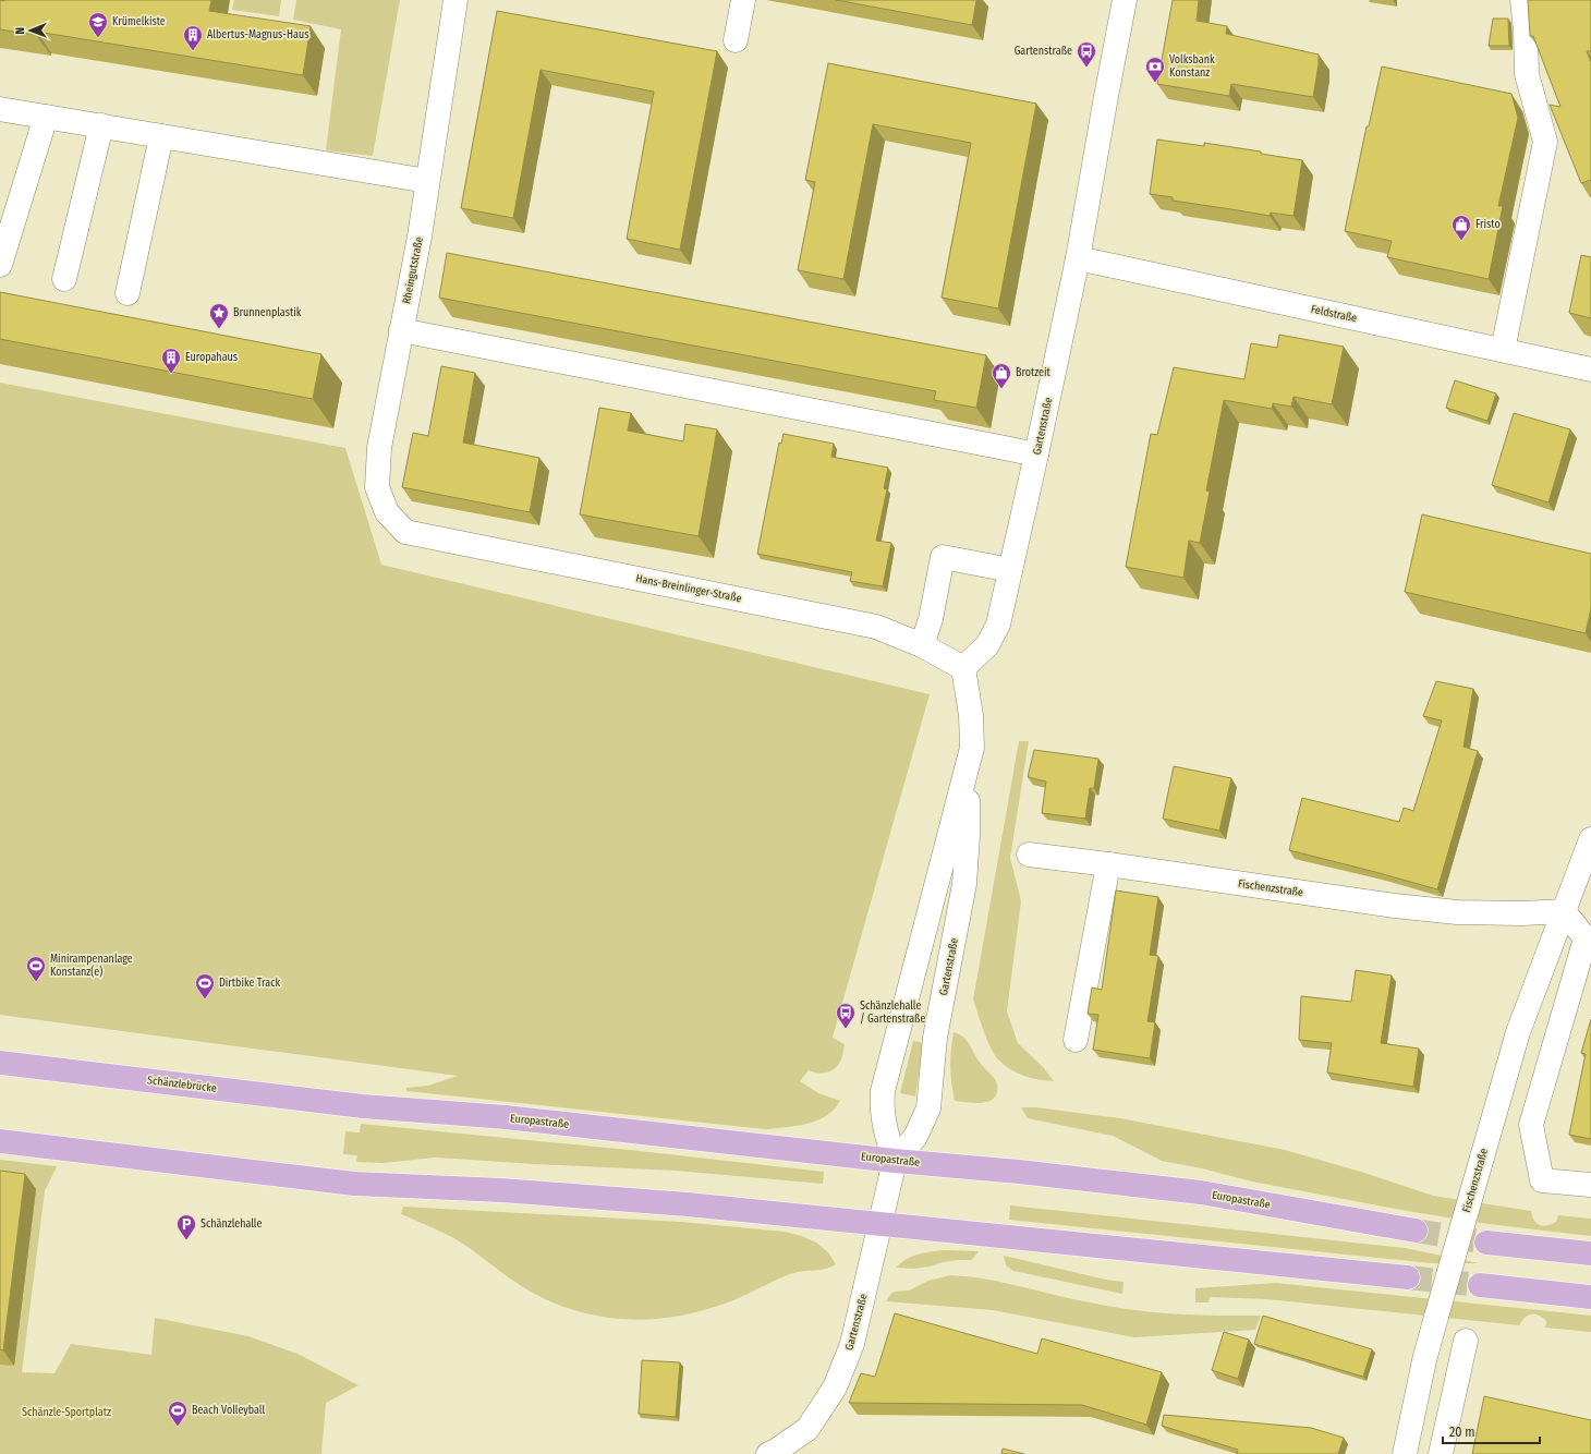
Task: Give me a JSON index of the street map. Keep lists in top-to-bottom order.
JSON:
{
  "streets": {
    "main road": ["Schänzlebrücke", "Europastraße"],
    "street": [
      "Rheingutstraße",
      "Feldstraße",
      "Gartenstraße",
      "Hans-Breinlinger-Straße",
      "Fischenzstraße"
    ]
  },
  "crossings": [
    ["Rheingutstraße", "Hans-Breinlinger-Straße"],
    ["Feldstraße", "Gartenstraße"],
    ["Gartenstraße", "Hans-Breinlinger-Straße"],
    ["Gartenstraße", "Europastraße"],
    ["Schänzlebrücke", "Europastraße"]
  ],
  "parks": ["Schänzle-Sportplatz"],
  "places": {
    "school or university": ["Krümelkiste"],
    "building": ["Albertus-Magnus-Haus", "Europahaus"],
    "bus stop": ["Gartenstraße", "Schänzlehalle / Gartenstraße"],
    "bank": ["Volksbank Konstanz"],
    "shop": ["Fristo", "Brotzeit"],
    "place": ["Brunnenplastik"],
    "sports": ["Minirampenanlage Konstanz(e)", "Dirtbike Track", "Beach Volleyball"],
    "parking": ["Schänzlehalle"]
  },
  "scale_bar": "20 m",
  "north": "left"
}
